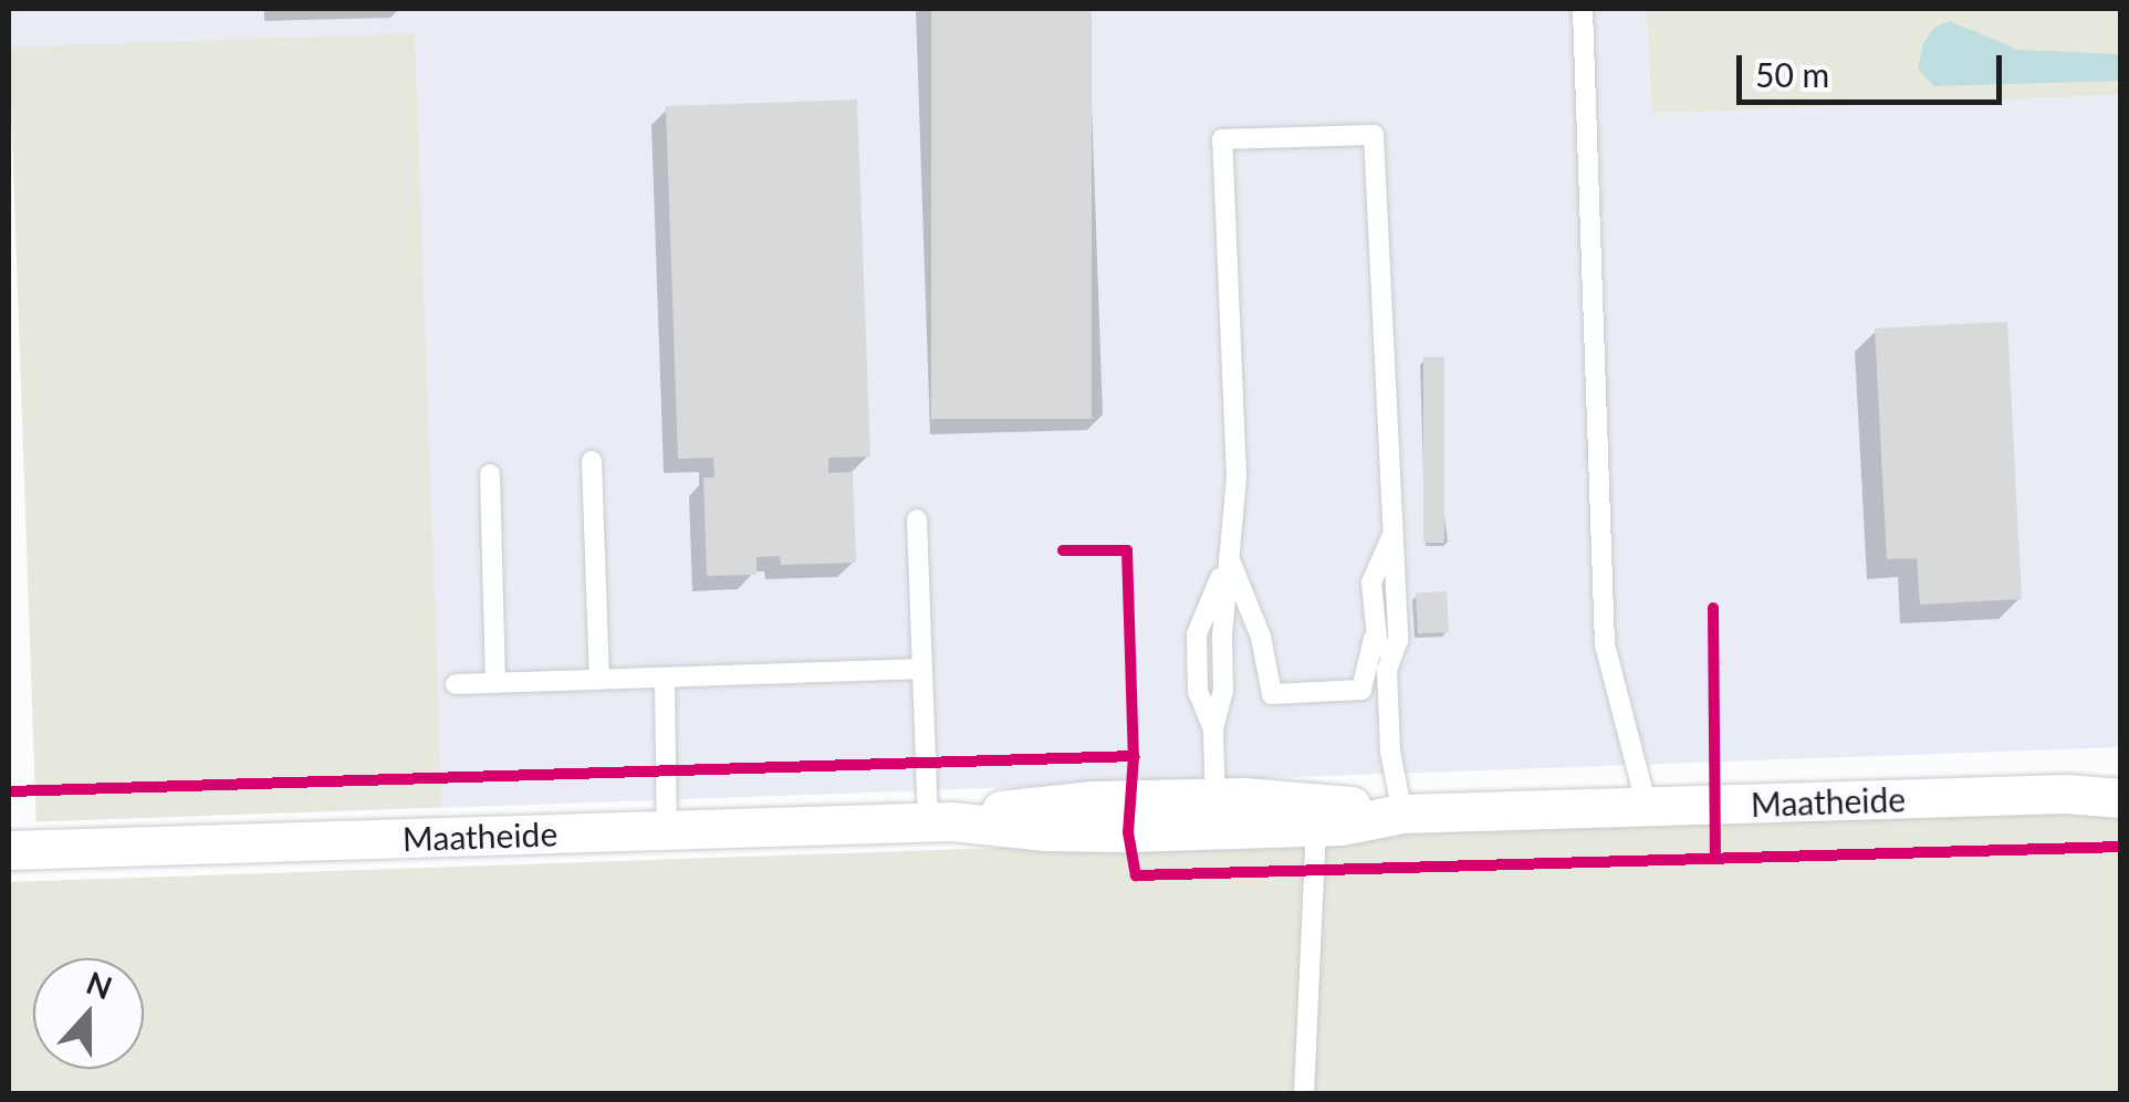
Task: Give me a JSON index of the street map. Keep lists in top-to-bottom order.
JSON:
{
  "streets": {
    "street": ["Maatheide"]
  },
  "scale_bar": "50 m",
  "north": "top"
}
